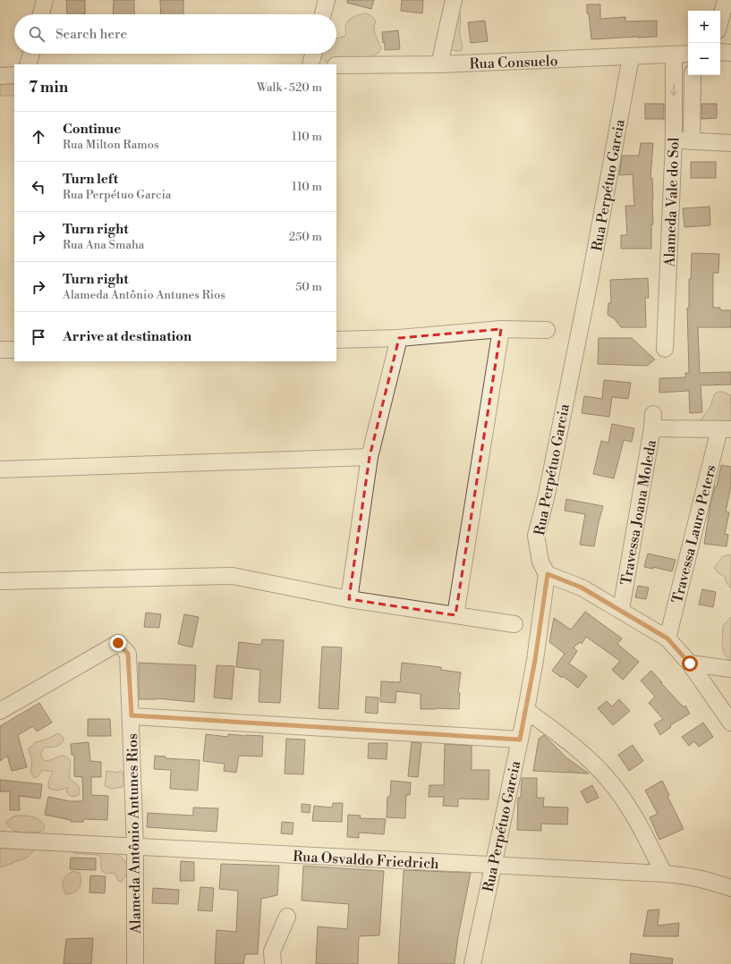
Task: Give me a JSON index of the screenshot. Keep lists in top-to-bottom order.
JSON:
{
  "streets": {
    "street": [
      "Rua Consuelo",
      "Rua Perpétuo Garcia",
      "Alameda Vale do Sol",
      "Travessa Joana Moleda",
      "Travessa Lauro Peters",
      "Alameda Antônio Antunes Rios",
      "Rua Osvaldo Friedrich"
    ]
  },
  "crossings": [
    ["Rua Consuelo", "Rua Perpétuo Garcia"],
    ["Rua Consuelo", "Alameda Vale do Sol"],
    ["Rua Perpétuo Garcia", "Rua Osvaldo Friedrich"],
    ["Travessa Joana Moleda", "Travessa Lauro Peters"],
    ["Alameda Antônio Antunes Rios", "Rua Osvaldo Friedrich"]
  ],
  "page": {
    "map_buttons": ["+", "−"],
    "search": "Search here",
    "heading": ["7 min", "Walk · 520 m"],
    "list": [
      ["Continue", "Rua Milton Ramos", "110 m"],
      ["Turn left", "Rua Perpétuo Garcia", "110 m"],
      ["Turn right", "Rua Ana Smaha", "250 m"],
      ["Turn right", "Alameda Antônio Antunes Rios", "50 m"],
      "Arrive at destination"
    ]
  }
}
